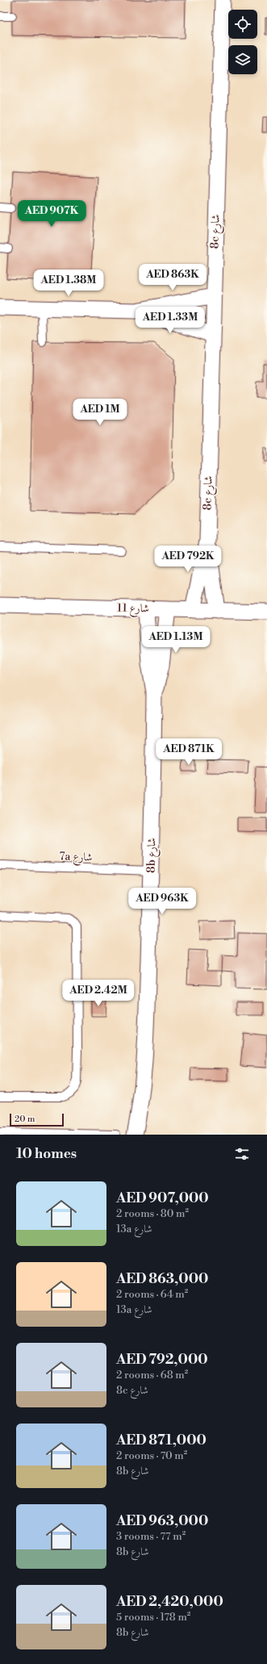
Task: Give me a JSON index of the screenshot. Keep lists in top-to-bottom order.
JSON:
{
  "streets": {
    "street": ["8c شارع", "شارع 11", "8b شارع"],
    "lane": ["7a شارع"]
  },
  "crossings": [
    ["8c شارع", "شارع 11"],
    ["شارع 11", "8b شارع"],
    ["8b شارع", "7a شارع"]
  ],
  "scale_bar": "20 m",
  "page": {
    "price": [
      "AED 907K",
      "AED 863K",
      "AED 1.38M",
      "AED 1.33M",
      "AED 1M",
      "AED 792K",
      "AED 1.13M",
      "AED 871K",
      "AED 963K",
      "AED 2.42M"
    ],
    "scale": "20 m",
    "heading": "10 homes",
    "list": [
      {
        "name": "AED 907,000",
        "note": "2 rooms · 80 m² · 13a شارع"
      },
      {
        "name": "AED 863,000",
        "note": "2 rooms · 64 m² · 13a شارع"
      },
      {
        "name": "AED 792,000",
        "note": "2 rooms · 68 m² · 8c شارع"
      },
      {
        "name": "AED 871,000",
        "note": "2 rooms · 70 m² · 8b شارع"
      },
      {
        "name": "AED 963,000",
        "note": "3 rooms · 77 m² · 8b شارع"
      },
      {
        "name": "AED 2,420,000",
        "note": "5 rooms · 178 m² · 8b شارع"
      }
    ]
  }
}
